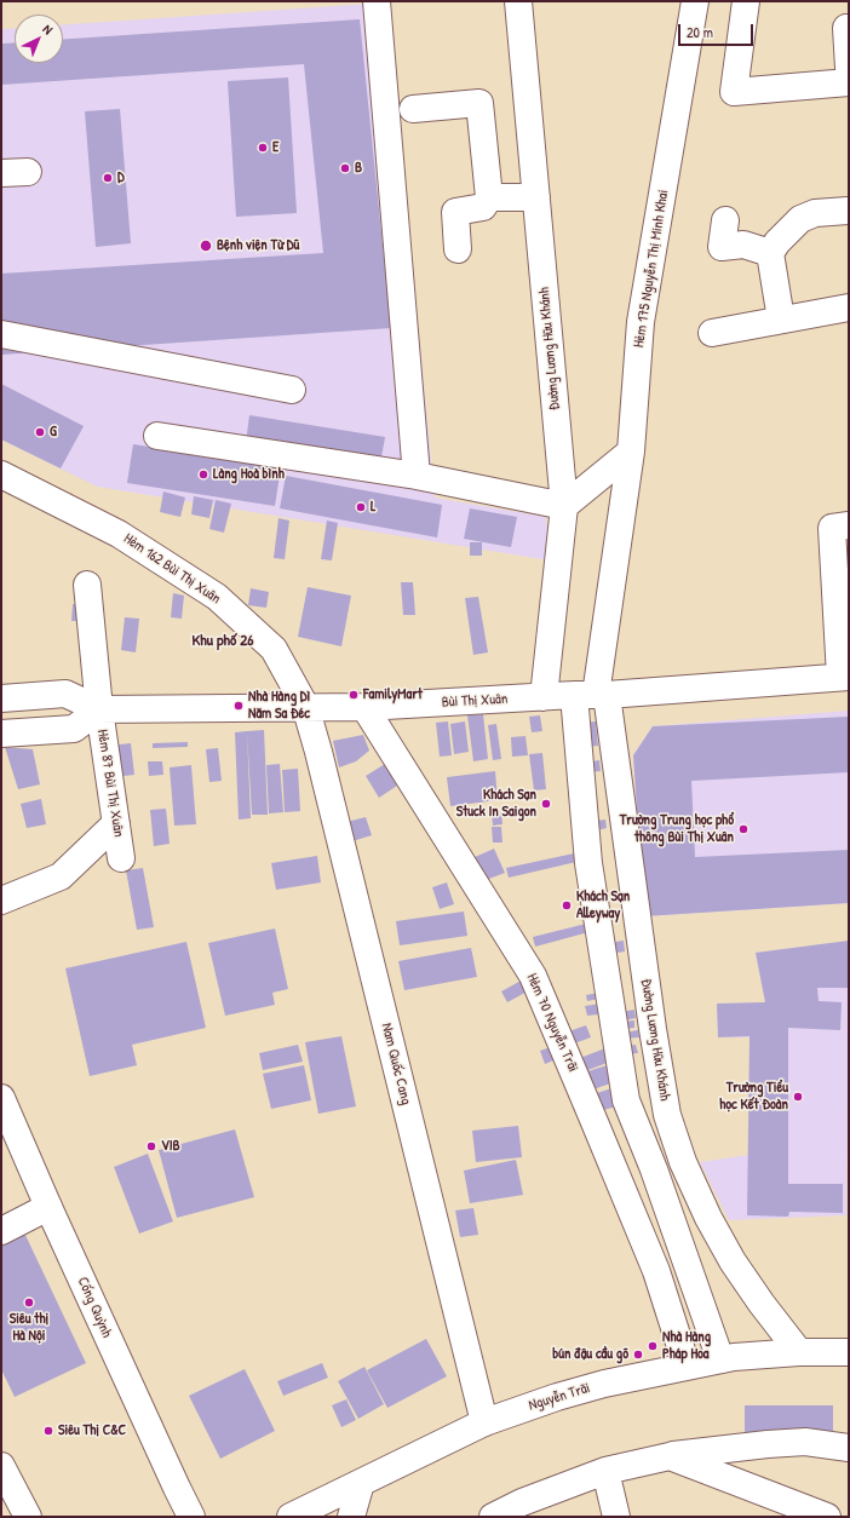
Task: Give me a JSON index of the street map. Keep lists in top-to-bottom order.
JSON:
{
  "streets": {
    "street": [
      "Hẻm 175 Nguyễn Thị Minh Khai",
      "Đường Lương Hữu Khánh",
      "Hẻm 162 Bùi Thị Xuân",
      "Bùi Thị Xuân",
      "Hẻm 87 Bùi Thị Xuân",
      "Hẻm 70 Nguyễn Trãi",
      "Nam Quốc Cang",
      "Cống Quỳnh",
      "Nguyễn Trãi"
    ]
  },
  "crossings": [
    ["Hẻm 175 Nguyễn Thị Minh Khai", "Đường Lương Hữu Khánh"],
    ["Hẻm 175 Nguyễn Thị Minh Khai", "Bùi Thị Xuân"],
    ["Đường Lương Hữu Khánh", "Bùi Thị Xuân"],
    ["Đường Lương Hữu Khánh", "Nguyễn Trãi"],
    ["Hẻm 162 Bùi Thị Xuân", "Bùi Thị Xuân"],
    ["Hẻm 162 Bùi Thị Xuân", "Nam Quốc Cang"],
    ["Bùi Thị Xuân", "Hẻm 87 Bùi Thị Xuân"],
    ["Bùi Thị Xuân", "Hẻm 70 Nguyễn Trãi"],
    ["Bùi Thị Xuân", "Nam Quốc Cang"],
    ["Hẻm 70 Nguyễn Trãi", "Nguyễn Trãi"],
    ["Nam Quốc Cang", "Nguyễn Trãi"]
  ],
  "districts": ["Khu phố 26"],
  "places": [
    "E",
    "B",
    "D",
    "Bệnh viện Từ Dũ",
    "G",
    "Làng Hoà bình",
    "L",
    "FamilyMart",
    "Nhà Hàng Dì Năm Sa Đéc",
    "Khách Sạn Stuck In Saigon",
    "Trường Trung học phổ thông Bùi Thị Xuân",
    "Khách Sạn Alleyway",
    "Trường Tiểu học Kết Đoàn",
    "VIB",
    "Siêu thị Hà Nội",
    "Nhà Hàng Pháp Hoa",
    "bún đậu cầu gõ",
    "Siêu Thị C&C"
  ],
  "scale_bar": "20 m",
  "north": "top right"
}
